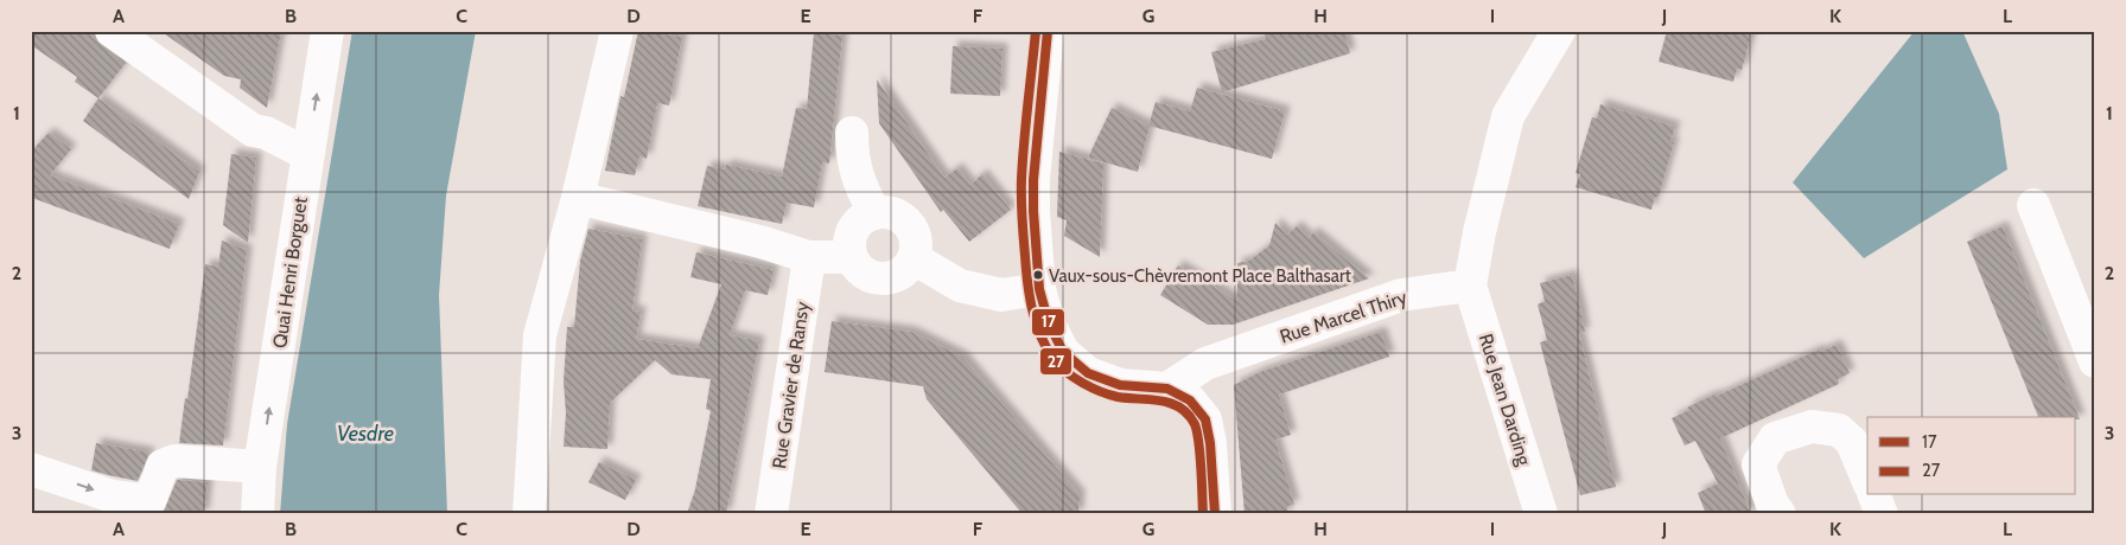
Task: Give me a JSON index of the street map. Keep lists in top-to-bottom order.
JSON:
{
  "streets": {
    "street": [
      "Quai Henri Borguet",
      "Rue Marcel Thiry",
      "Rue Gravier de Ransy",
      "Rue Jean Darding"
    ]
  },
  "crossings": [
    ["Rue Marcel Thiry", "Rue Jean Darding"]
  ],
  "water": ["Vesdre"],
  "places": ["Vaux-sous-Chèvremont Place Balthasart"],
  "lines": ["transit line 17", "transit line 27"],
  "legend": ["17", "27"],
  "grid": {
    "columns": [
      "A",
      "B",
      "C",
      "D",
      "E",
      "F",
      "G",
      "H",
      "I",
      "J",
      "K",
      "L"
    ],
    "rows": ["1", "2", "3"]
  }
}
